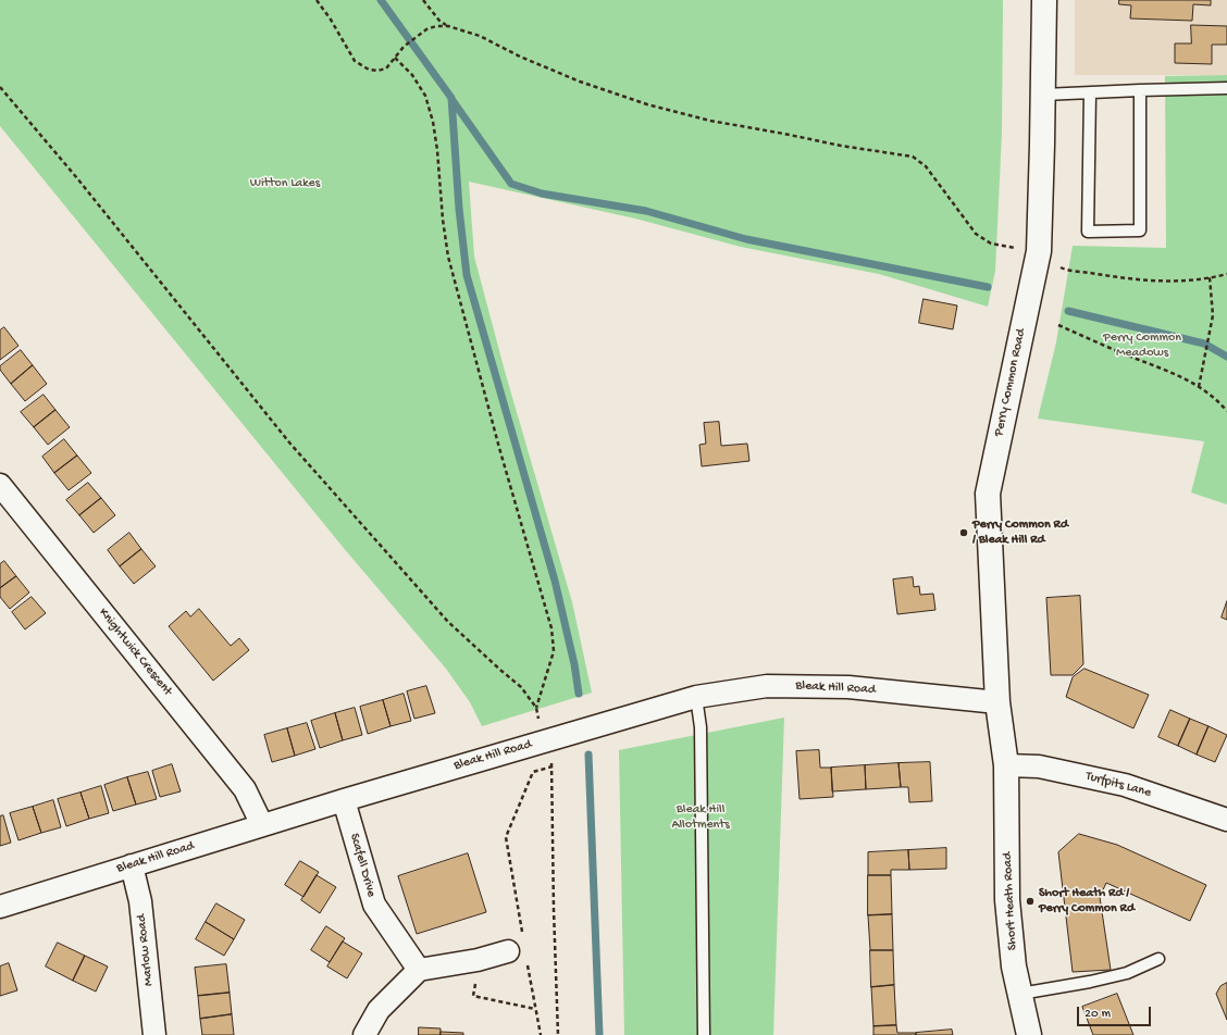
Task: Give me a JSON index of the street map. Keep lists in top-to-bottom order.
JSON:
{
  "streets": {
    "street": [
      "Perry Common Road",
      "Knightwick Crescent",
      "Bleak Hill Road",
      "Turfpits Lane",
      "Scafell Drive",
      "Short Heath Road",
      "Marlow Road"
    ]
  },
  "crossings": [
    ["Perry Common Road", "Bleak Hill Road"],
    ["Perry Common Road", "Turfpits Lane"],
    ["Perry Common Road", "Short Heath Road"],
    ["Knightwick Crescent", "Bleak Hill Road"],
    ["Bleak Hill Road", "Scafell Drive"],
    ["Bleak Hill Road", "Marlow Road"],
    ["Turfpits Lane", "Short Heath Road"]
  ],
  "parks": ["Witton Lakes", "Perry Common Meadows", "Bleak Hill Allotments"],
  "places": ["Perry Common Rd / Bleak Hill Rd", "Short Heath Rd / Perry Common Rd"],
  "scale_bar": "20 m"
}
